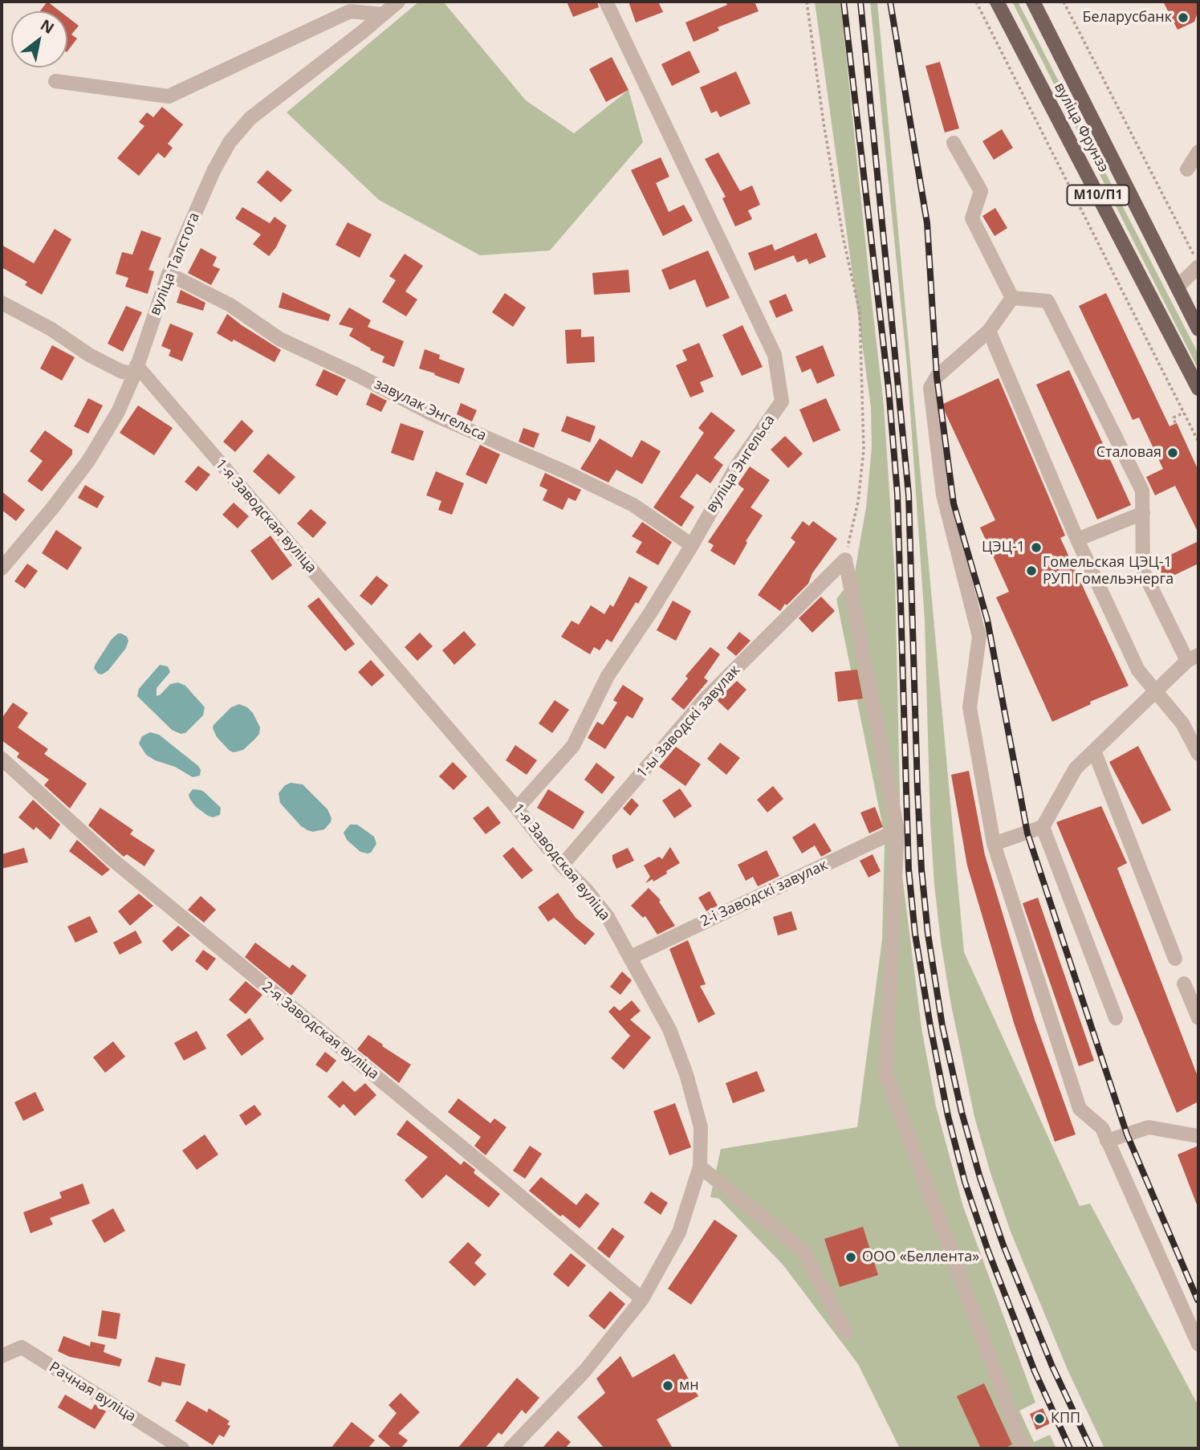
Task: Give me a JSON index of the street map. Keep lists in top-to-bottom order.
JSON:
{
  "streets": {
    "main road": ["вуліца Фрунзэ", "М10/П1"],
    "street": [
      "вуліца Талстога",
      "завулак Энгельса",
      "вуліца Энгельса",
      "1-я Заводская вуліца",
      "1-ы Заводскі завулак",
      "2-і Заводскі завулак",
      "2-я Заводская вуліца",
      "Рачная вуліца"
    ]
  },
  "crossings": [
    ["вуліца Талстога", "завулак Энгельса"],
    ["вуліца Талстога", "1-я Заводская вуліца"],
    ["завулак Энгельса", "вуліца Энгельса"],
    ["вуліца Энгельса", "1-я Заводская вуліца"],
    ["1-я Заводская вуліца", "1-ы Заводскі завулак"],
    ["1-я Заводская вуліца", "2-і Заводскі завулак"],
    ["1-я Заводская вуліца", "2-я Заводская вуліца"]
  ],
  "places": [
    "Беларусбанк",
    "Сталовая",
    "ЦЭЦ-1",
    "Гомельская ЦЭЦ-1 РУП Гомельэнерга",
    "ООО «Беллента»",
    "мн",
    "КПП"
  ],
  "north": "top right"
}
